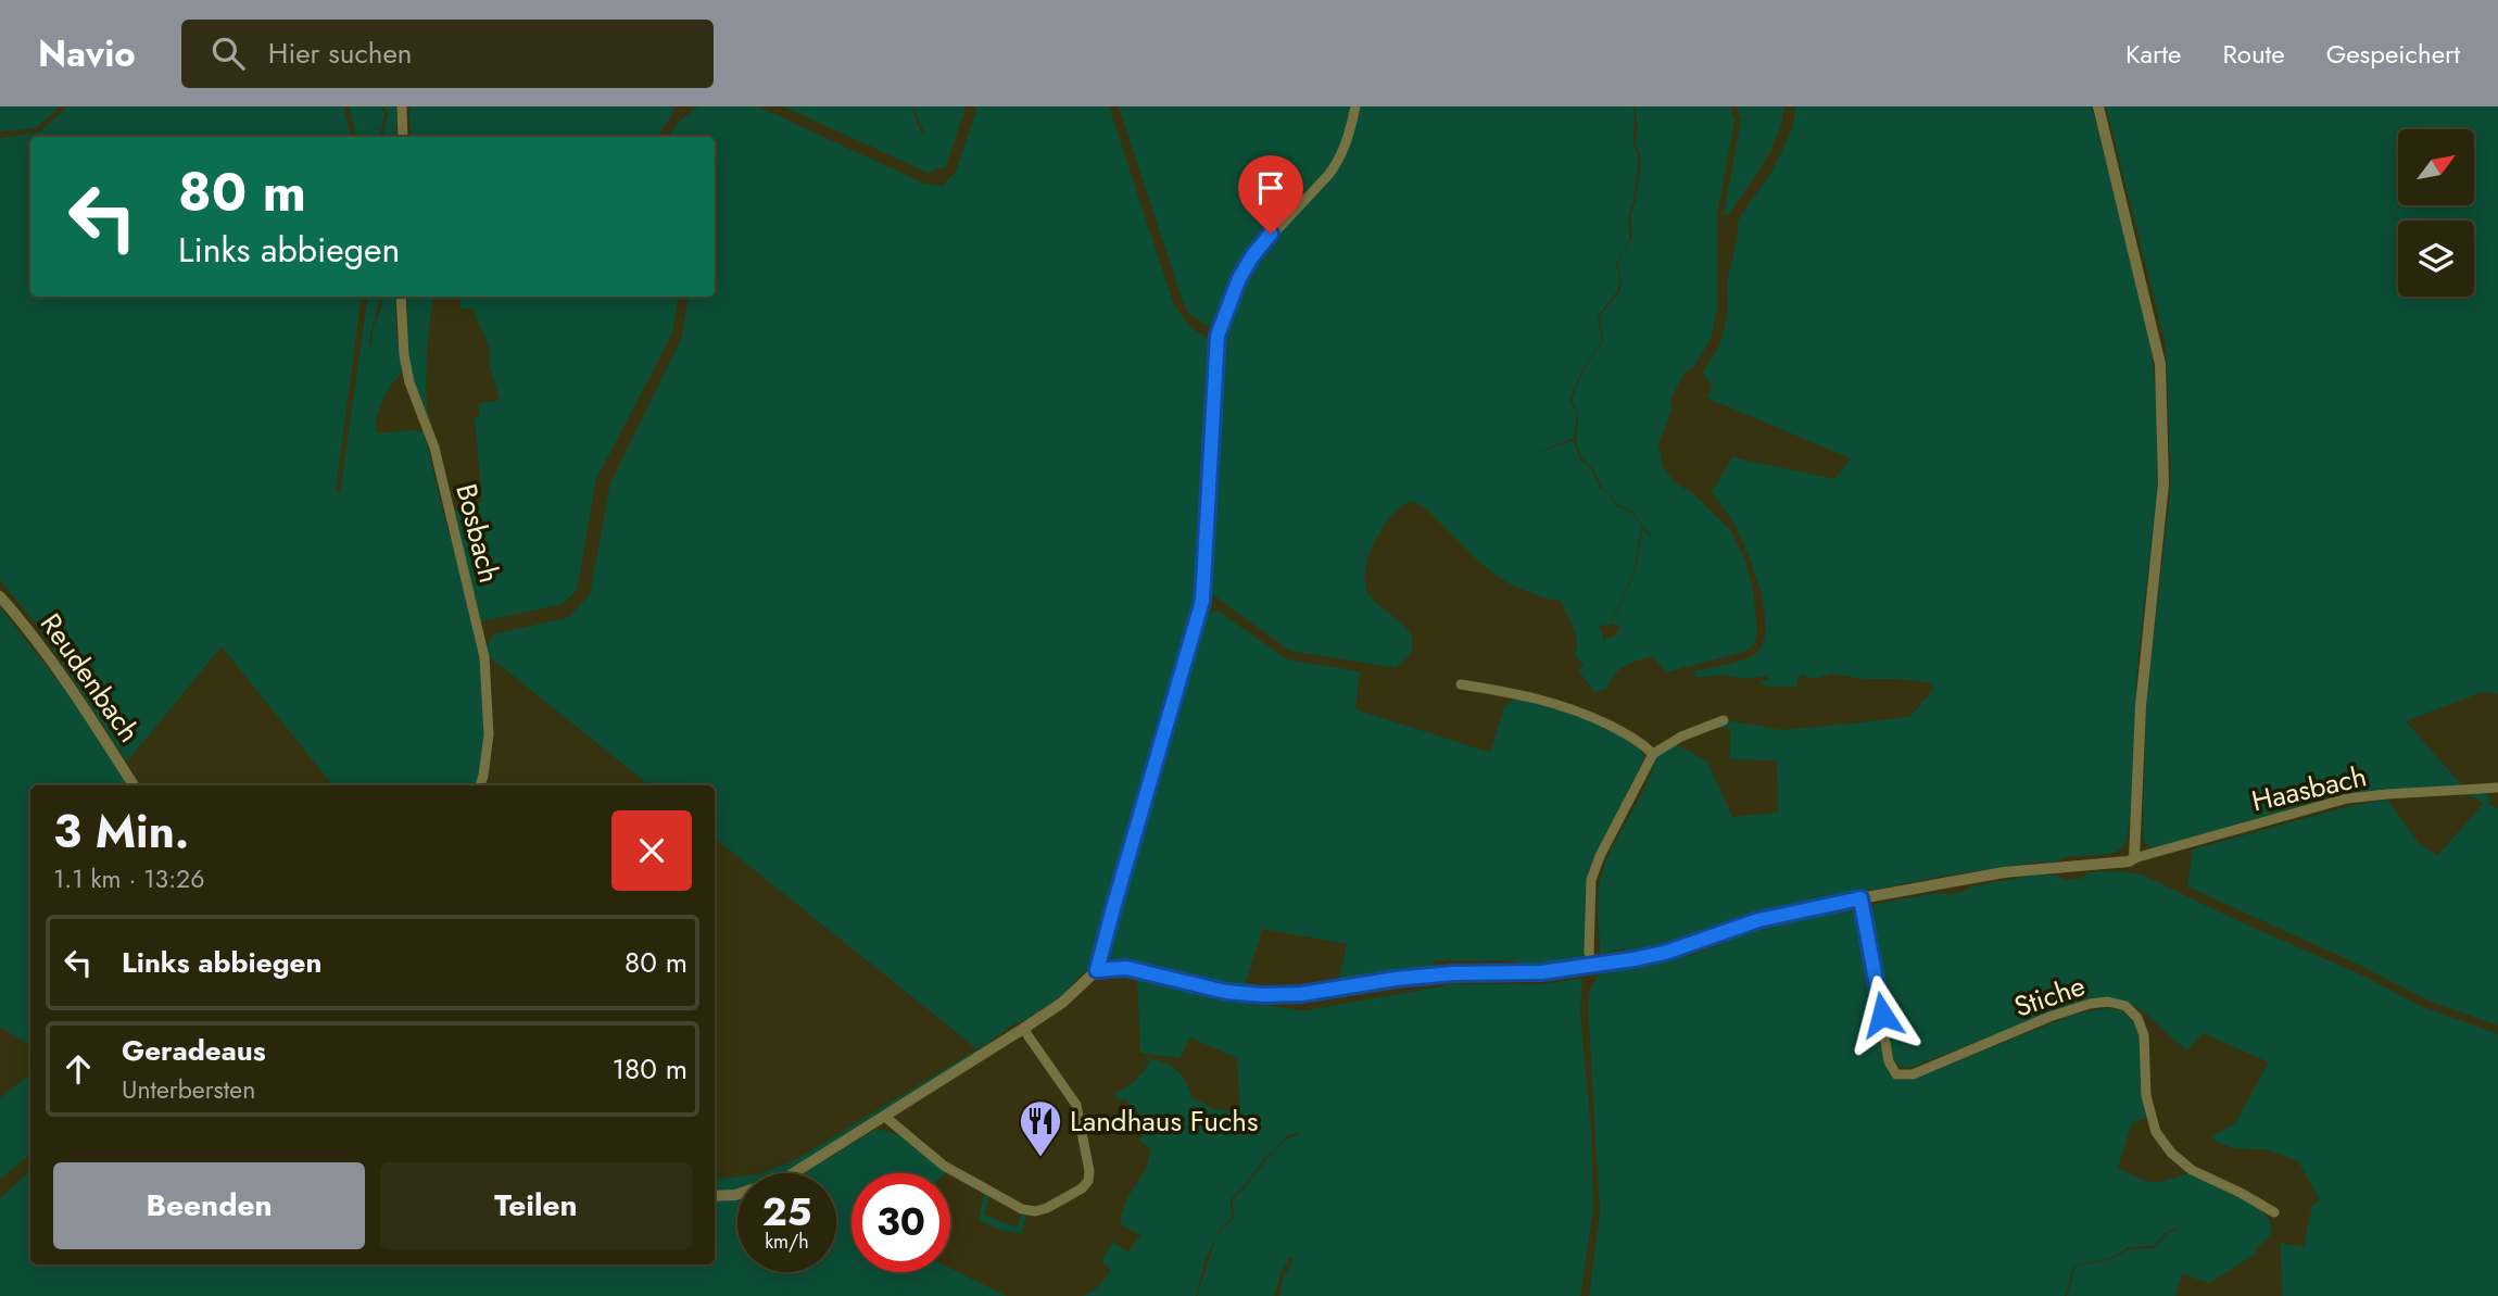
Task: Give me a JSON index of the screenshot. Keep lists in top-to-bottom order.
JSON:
{
  "streets": {
    "street": [
      "Bosbach",
      "Reudenbach",
      "Haasbach",
      "Stiche"
    ]
  },
  "places": {
    "restaurant": ["Landhaus Fuchs"]
  },
  "north": "top right",
  "page": {
    "header": "Navio",
    "search": "Hier suchen",
    "nav": ["Karte", "Route", "Gespeichert"],
    "turn": ["80 m", "Links abbiegen"],
    "heading": ["3 Min.", "1.1 km · 13:26"],
    "list": [
      {
        "name": "Links abbiegen",
        "value": "80 m"
      },
      {
        "name": "Geradeaus",
        "note": "Unterbersten",
        "value": "180 m"
      }
    ],
    "buttons": ["Beenden", "Teilen"],
    "speed": "25 km/h",
    "limit": "30"
  }
}
